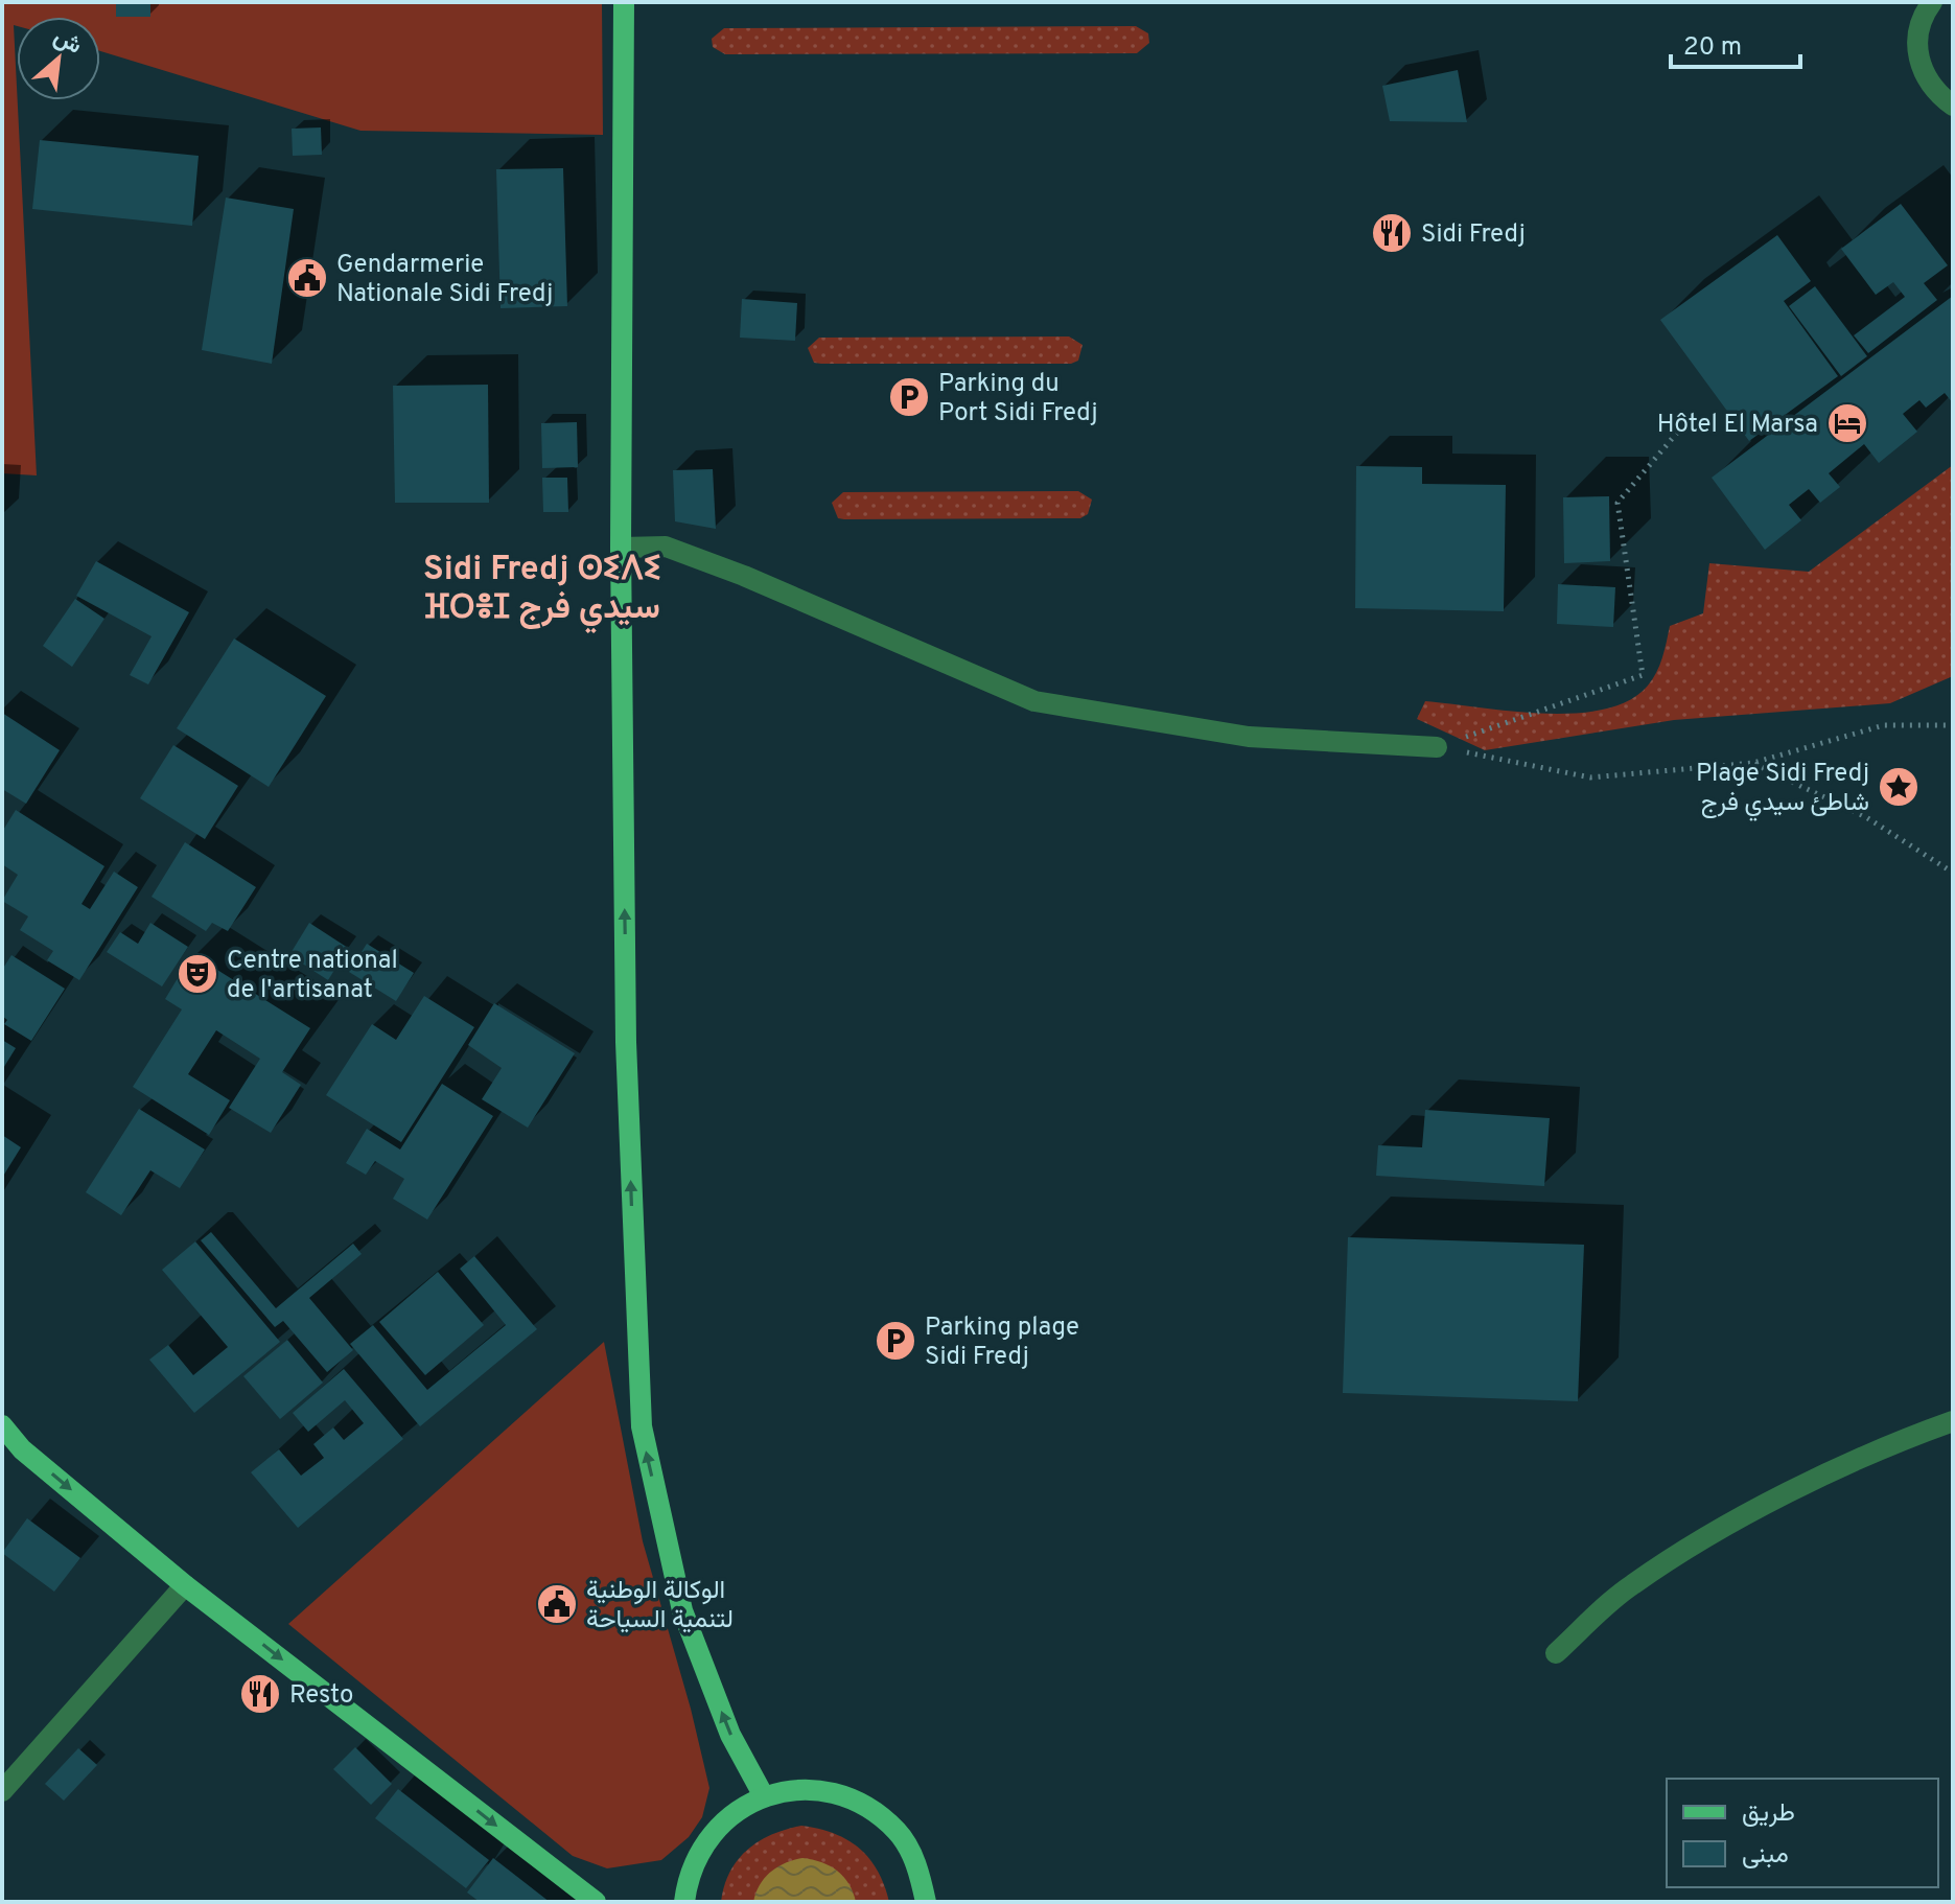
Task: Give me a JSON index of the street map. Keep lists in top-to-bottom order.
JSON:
{
  "districts": ["Sidi Fredj ⵙⵉⴷⵉ ⴼⵔⴻⵊ سيدي فرج"],
  "places": {
    "restaurant": ["Sidi Fredj", "Resto"],
    "public building": ["Gendarmerie Nationale Sidi Fredj", "الوكالة الوطنية لتنمية السياحة"],
    "parking": ["Parking du Port Sidi Fredj", "Parking plage Sidi Fredj"],
    "hotel": ["Hôtel El Marsa"],
    "place": ["Plage Sidi Fredj شاطئ سيدي فرج"],
    "theatre": ["Centre national de l'artisanat"]
  },
  "legend": ["طريق", "مبنى"],
  "scale_bar": "20 m",
  "north": "top right"
}
